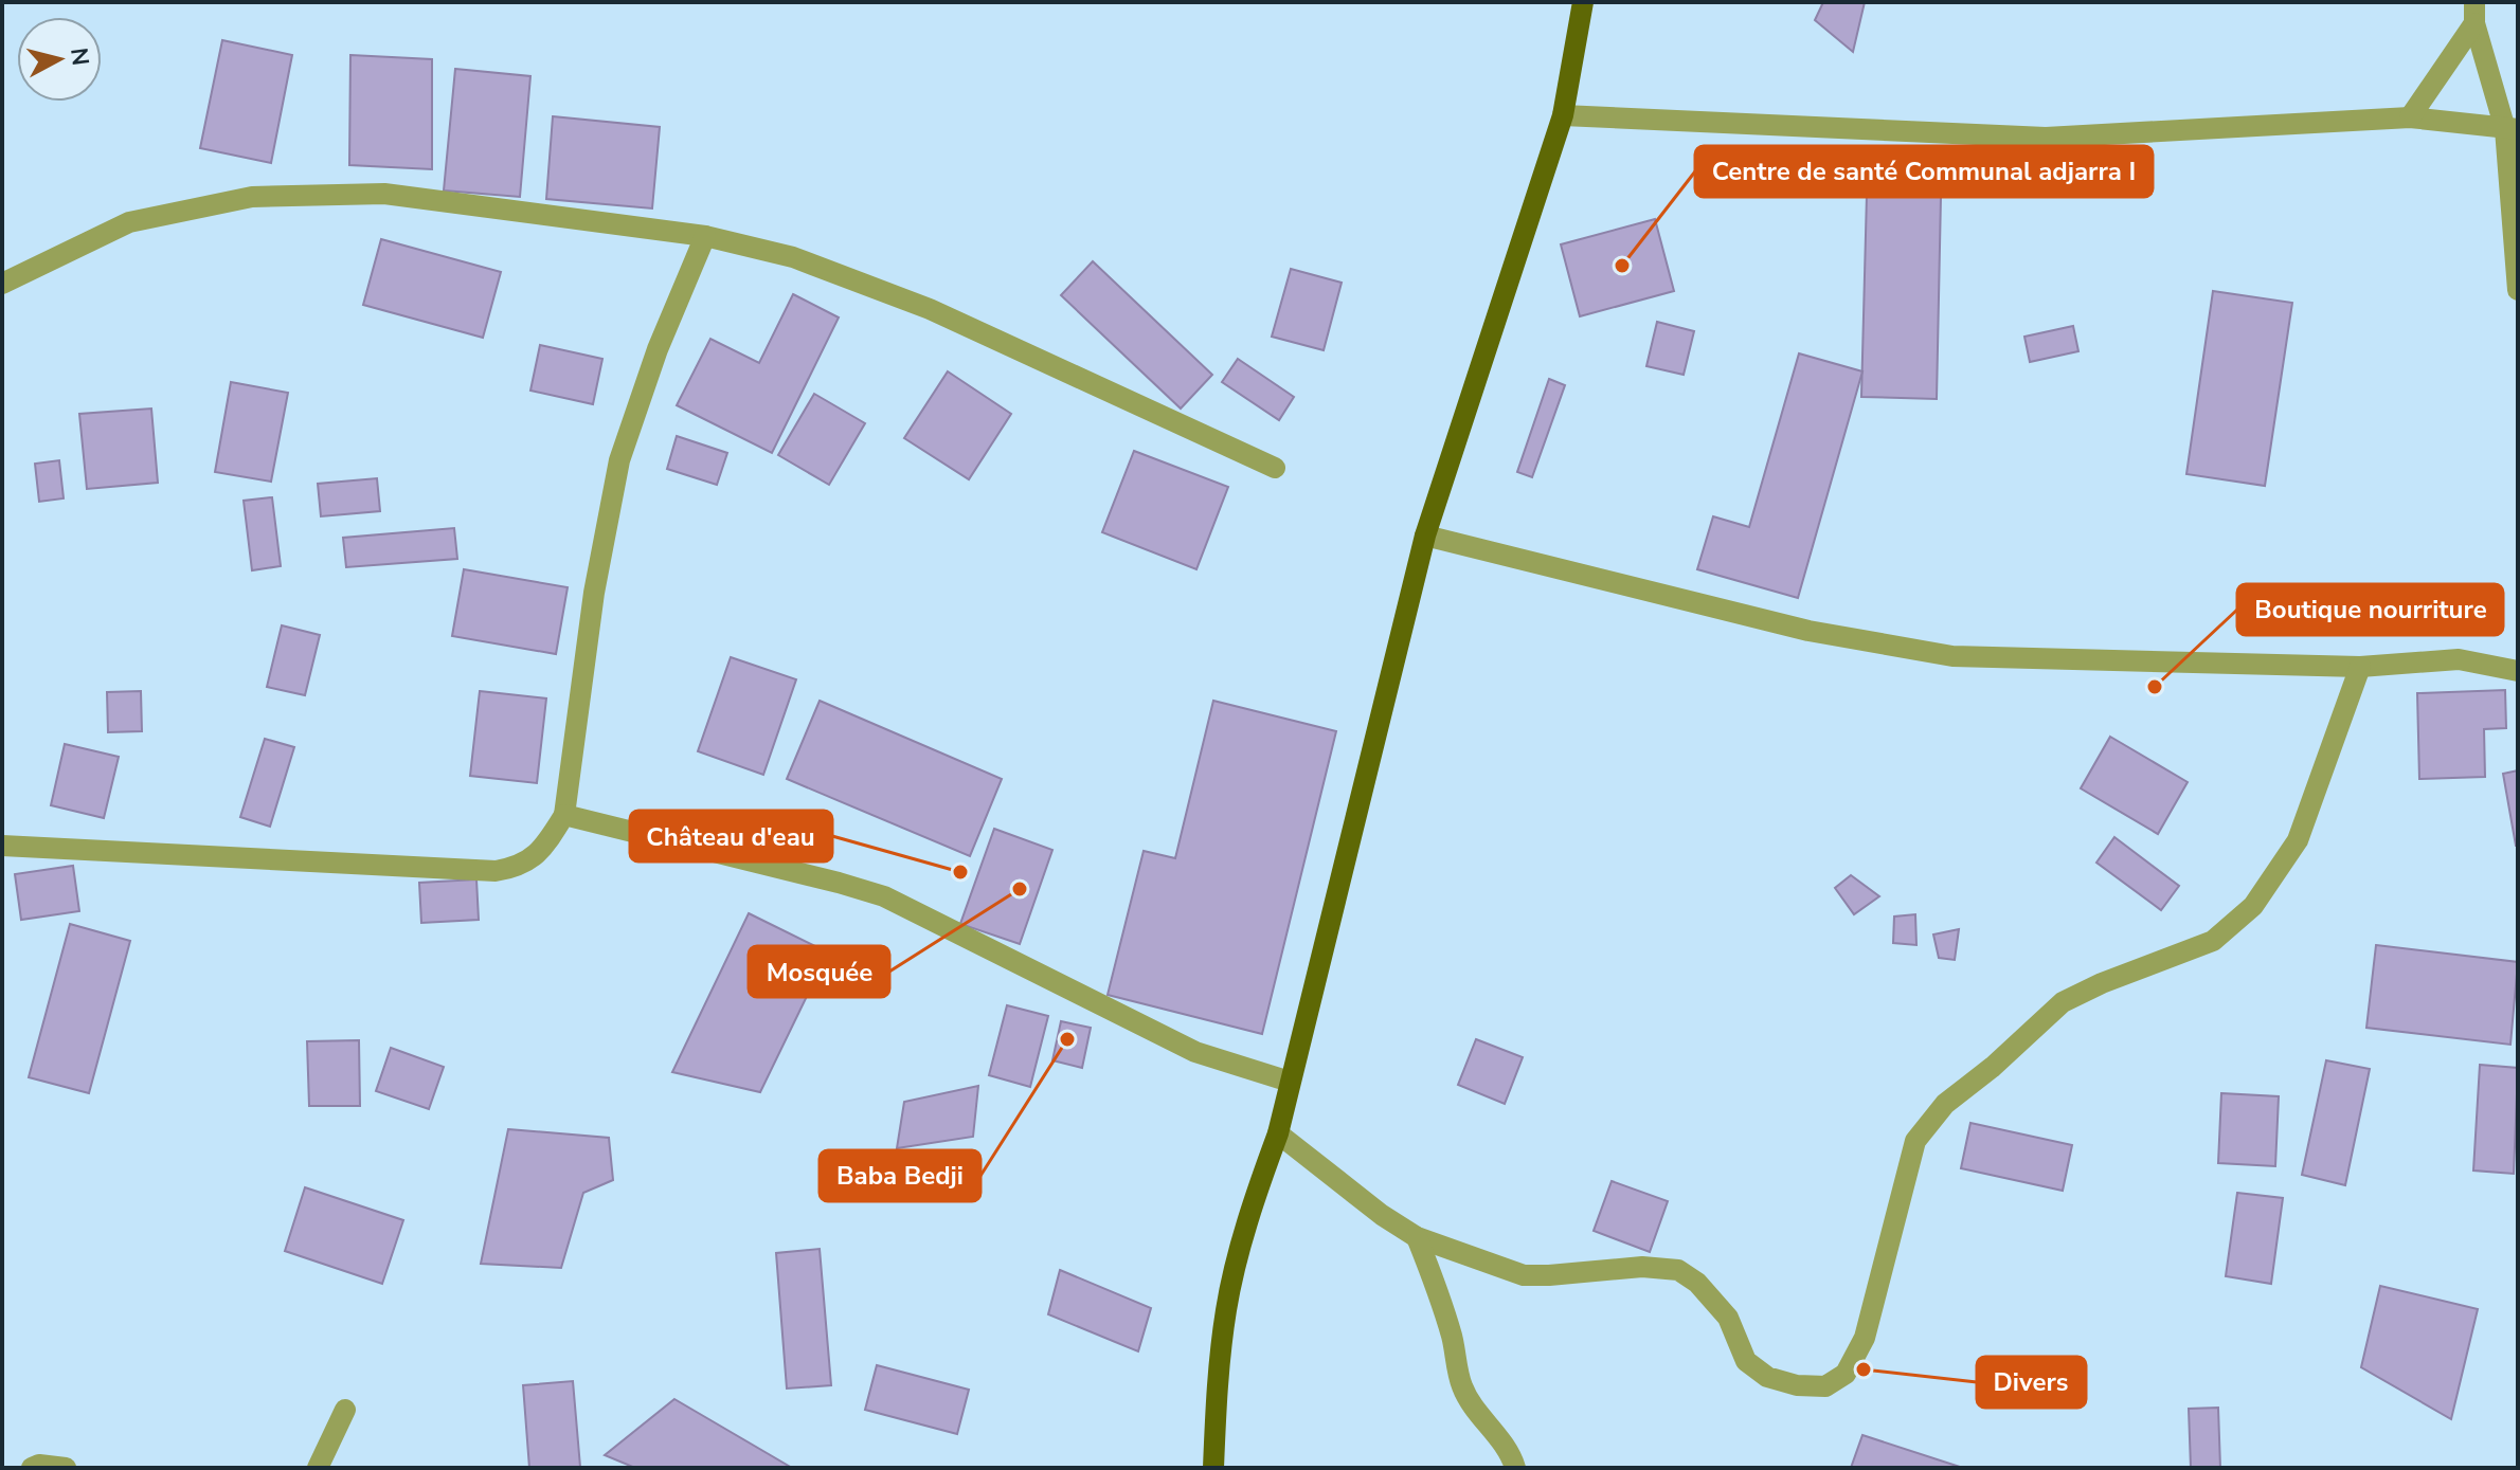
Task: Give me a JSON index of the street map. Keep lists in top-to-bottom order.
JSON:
{
  "places": [
    "Centre de santé Communal adjarra I",
    "Boutique nourriture",
    "Château d'eau",
    "Mosquée",
    "Baba Bedji",
    "Divers"
  ],
  "north": "right"
}
